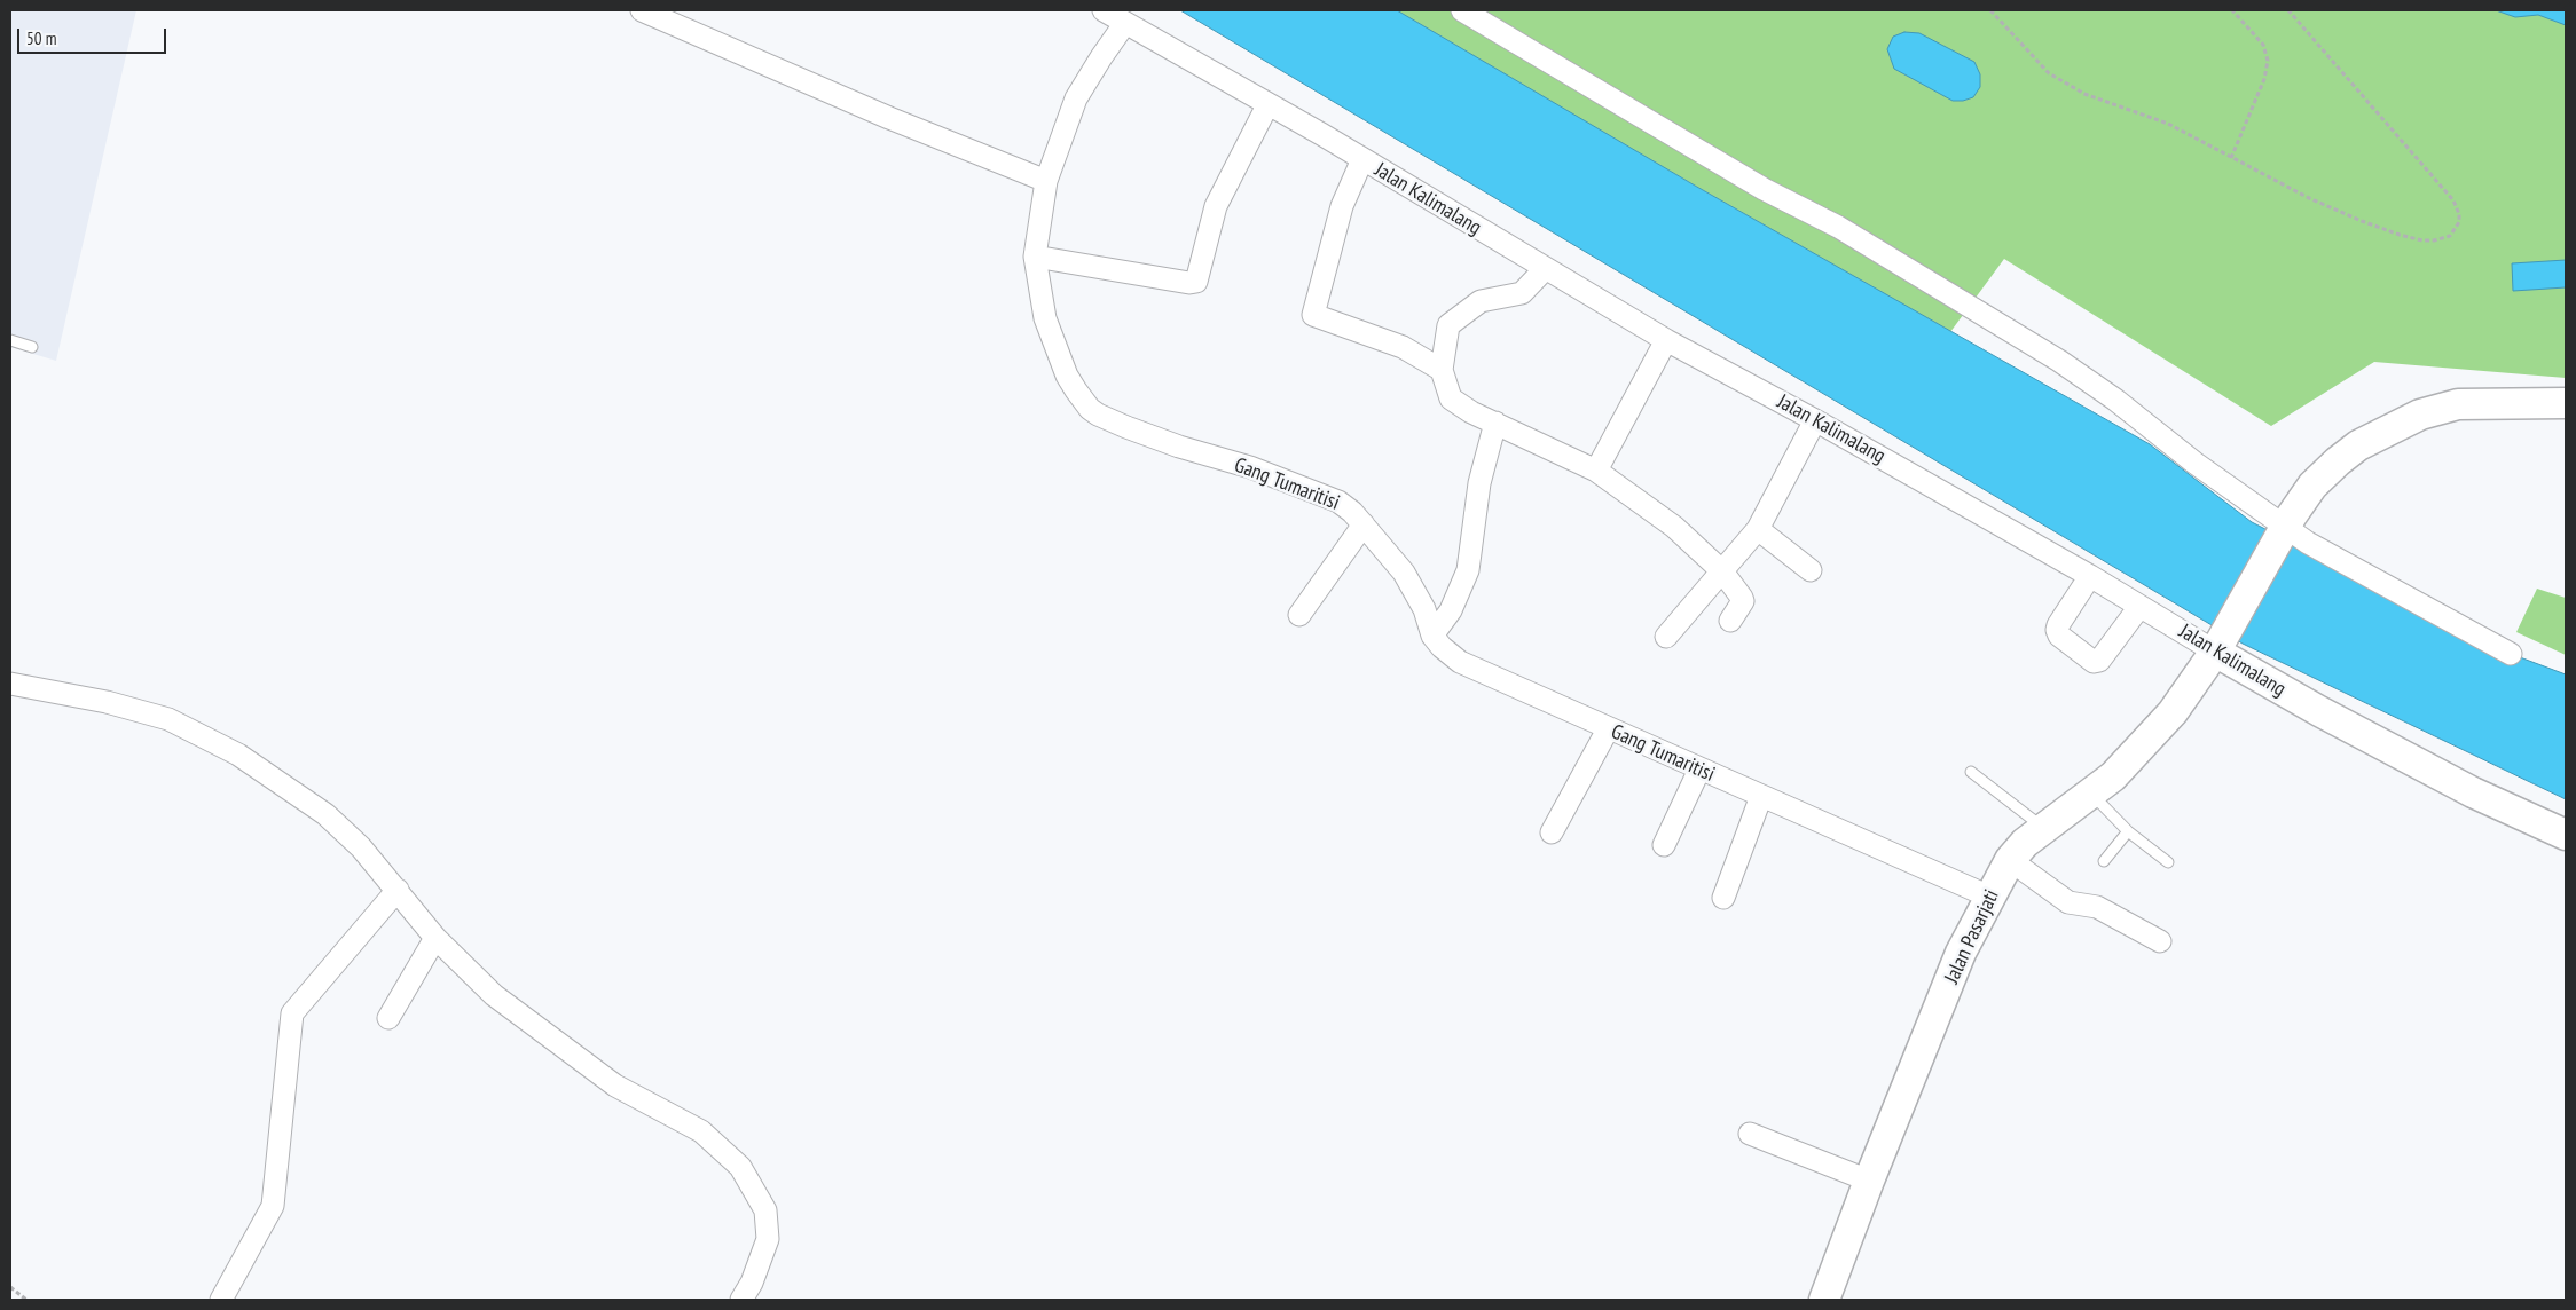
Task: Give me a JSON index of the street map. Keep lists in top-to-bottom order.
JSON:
{
  "streets": {
    "main road": ["Jalan Kalimalang", "Jalan Pasarjati"],
    "street": ["Gang Tumaritisi"]
  },
  "crossings": [
    ["Jalan Kalimalang", "Gang Tumaritisi"],
    ["Jalan Kalimalang", "Jalan Pasarjati"],
    ["Gang Tumaritisi", "Jalan Pasarjati"]
  ],
  "scale_bar": "50 m"
}
